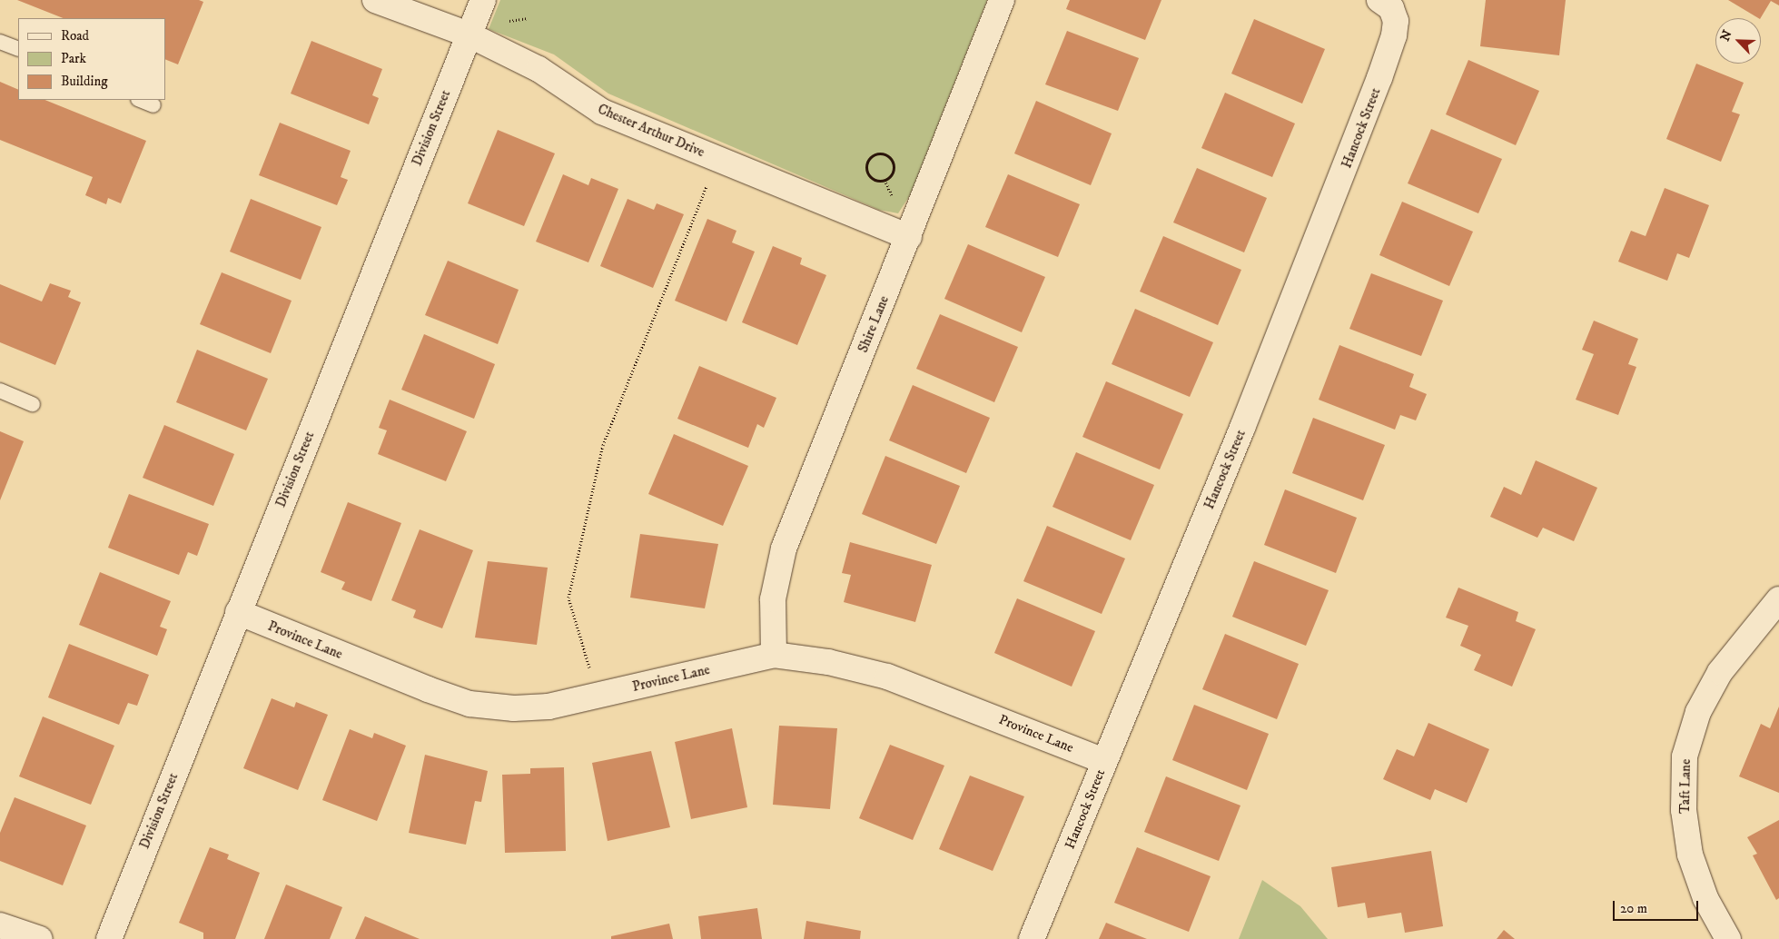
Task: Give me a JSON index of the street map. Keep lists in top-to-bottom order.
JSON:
{
  "streets": {
    "street": [
      "Division Street",
      "Hancock Street",
      "Chester Arthur Drive",
      "Shire Lane",
      "Province Lane",
      "Taft Lane"
    ]
  },
  "crossings": [
    ["Division Street", "Chester Arthur Drive"],
    ["Division Street", "Province Lane"],
    ["Hancock Street", "Province Lane"],
    ["Chester Arthur Drive", "Shire Lane"],
    ["Shire Lane", "Province Lane"]
  ],
  "legend": ["Road", "Park", "Building"],
  "scale_bar": "20 m",
  "north": "top left"
}
